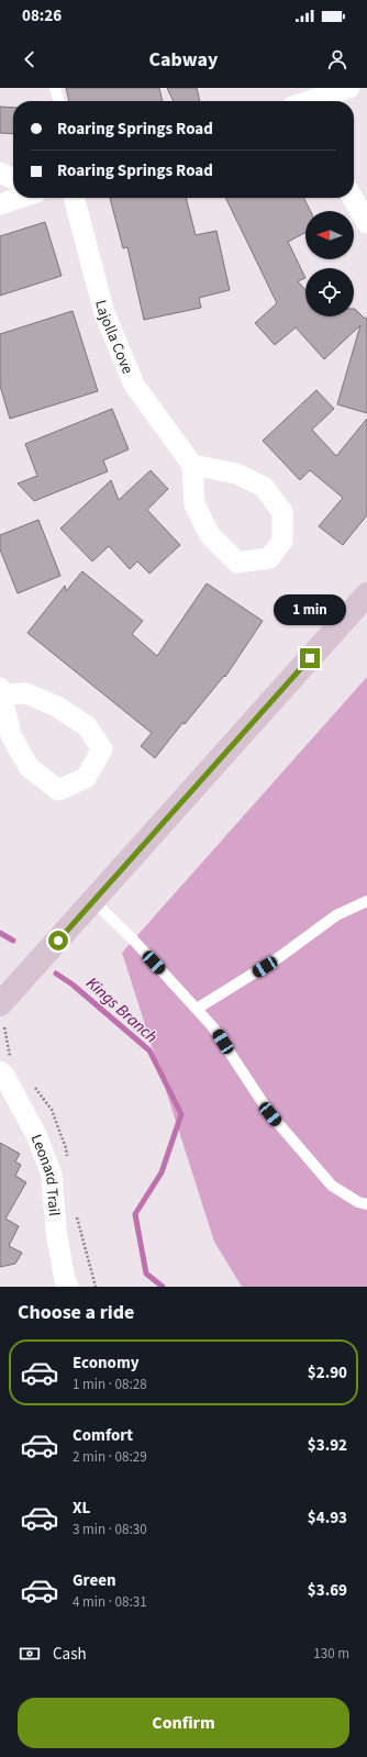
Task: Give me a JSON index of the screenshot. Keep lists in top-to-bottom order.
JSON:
{
  "streets": {
    "street": ["Lajolla Cove", "Leonard Trail"]
  },
  "water": ["Kings Branch"],
  "north": "left",
  "page": {
    "status": "08:26",
    "header": "Cabway",
    "banner": ["Roaring Springs Road", "Roaring Springs Road"],
    "bubble": "1 min",
    "heading": "Choose a ride",
    "list": [
      {
        "name": "Economy",
        "note": "1 min · 08:28",
        "value": "$2.90"
      },
      {
        "name": "Comfort",
        "note": "2 min · 08:29",
        "value": "$3.92"
      },
      {
        "name": "XL",
        "note": "3 min · 08:30",
        "value": "$4.93"
      },
      {
        "name": "Green",
        "note": "4 min · 08:31",
        "value": "$3.69"
      }
    ],
    "pay": ["Cash", "130 m"],
    "buttons": "Confirm"
  }
}
